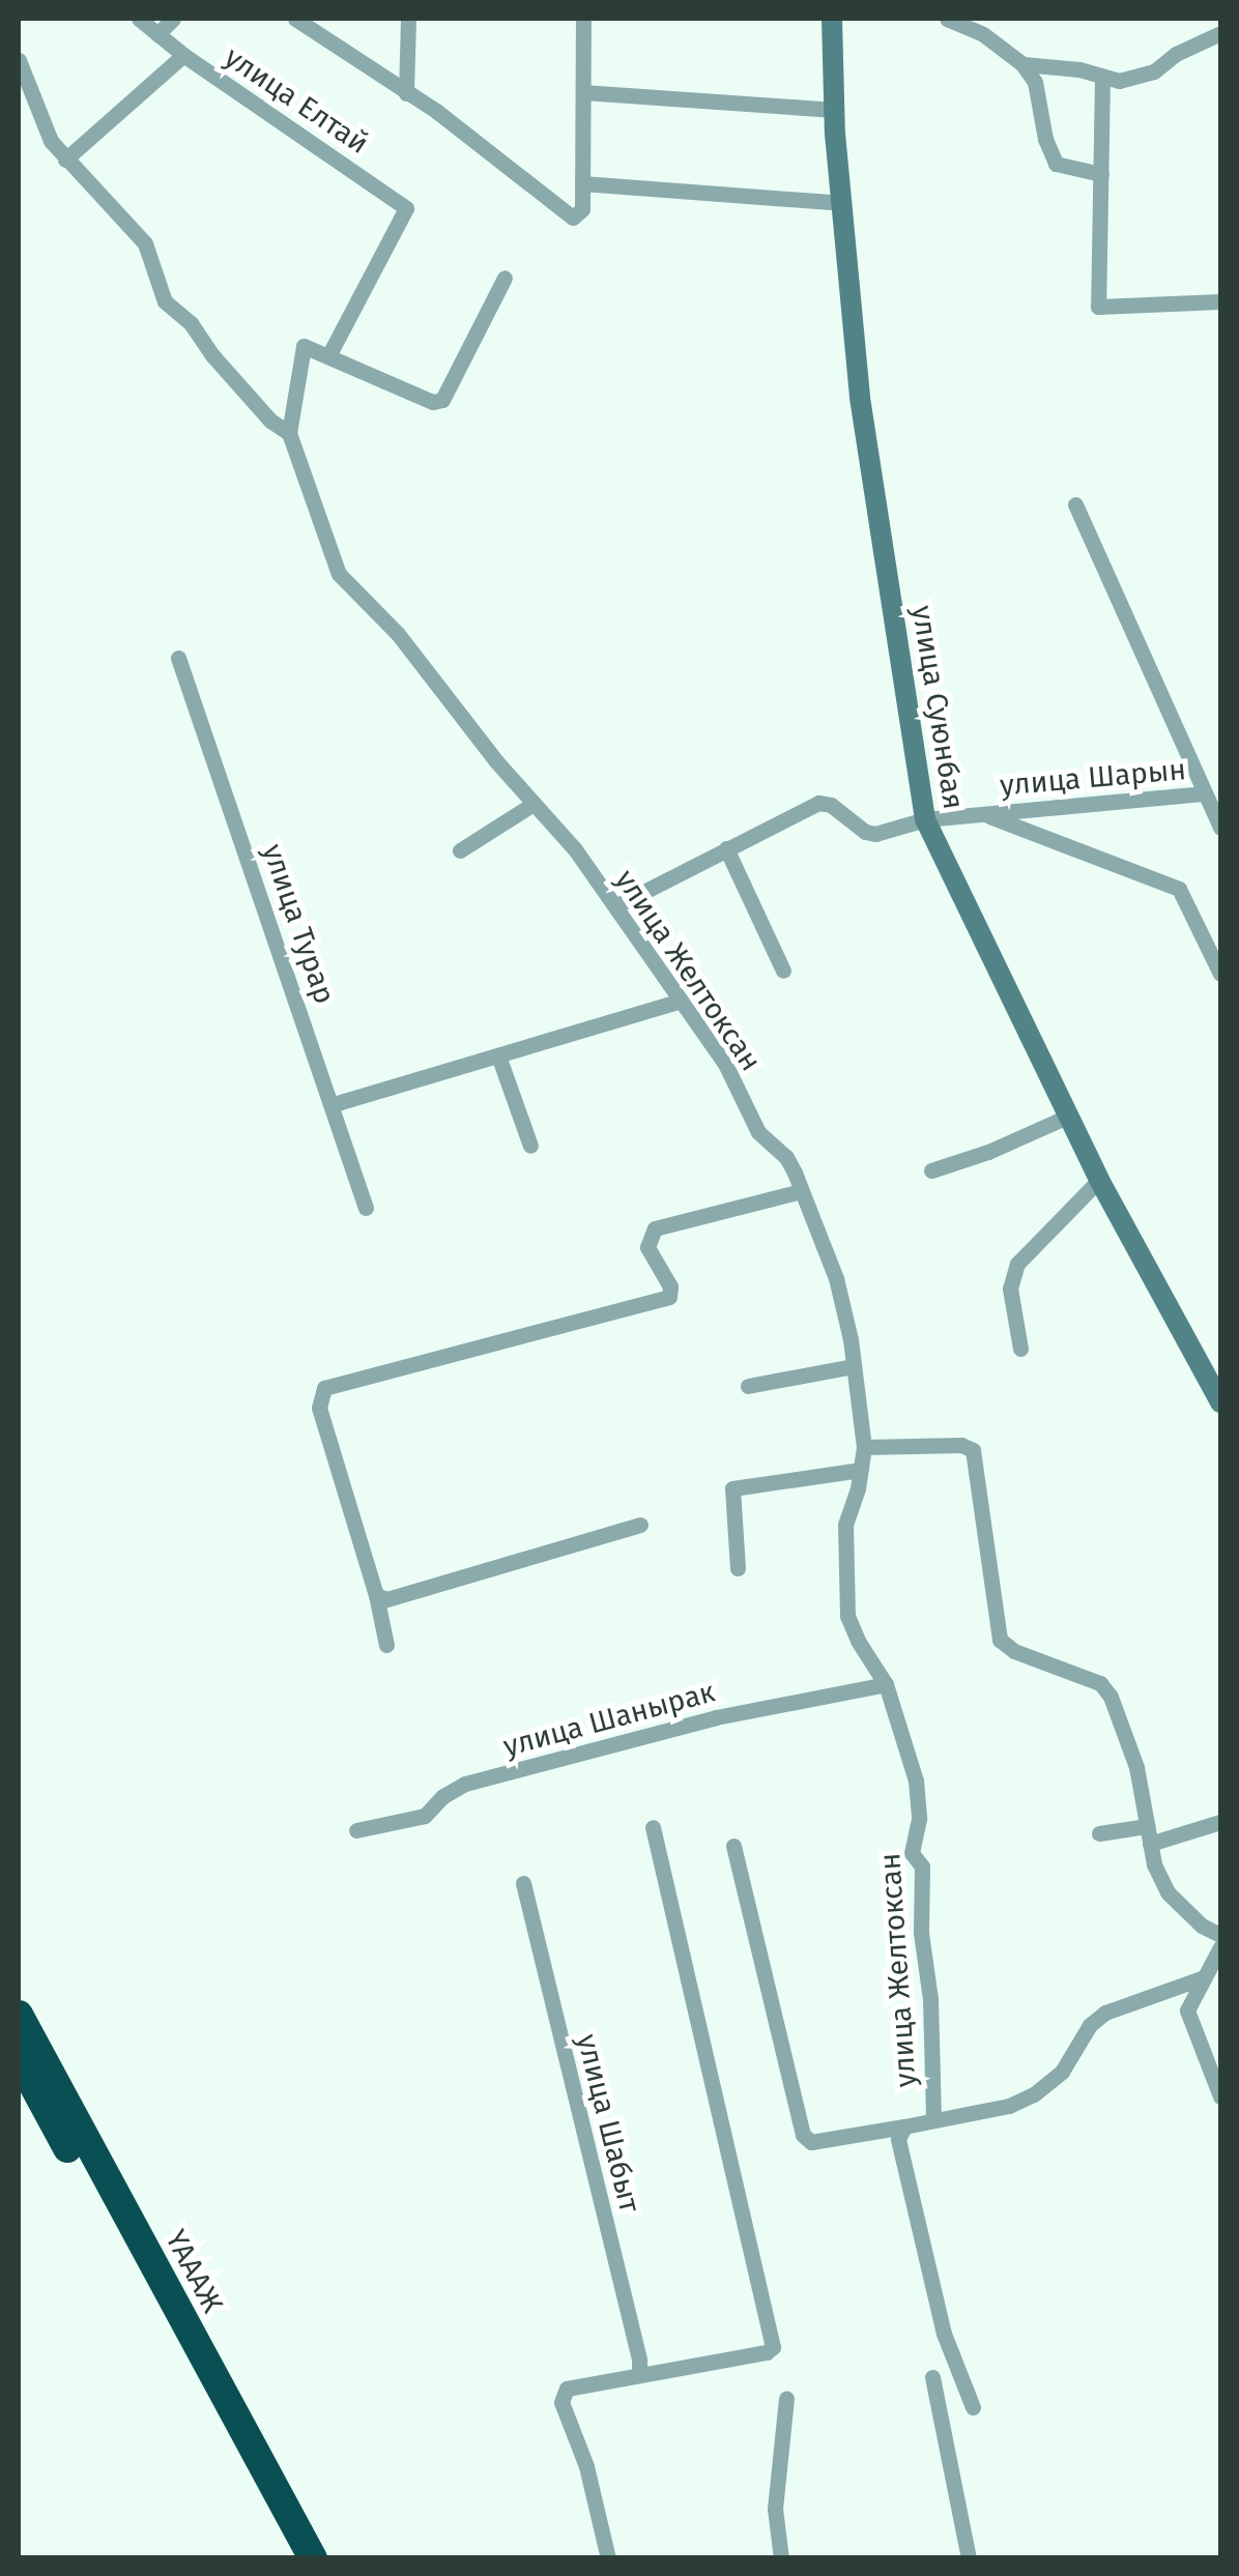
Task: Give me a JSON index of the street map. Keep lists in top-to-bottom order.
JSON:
{
  "streets": {
    "highway": ["ҮАААЖ"],
    "main road": ["улица Суюнбая"],
    "street": [
      "улица Елтай",
      "улица Шарын",
      "улица Турар",
      "улица Желтоксан",
      "улица Шанырак",
      "улица Шабыт"
    ]
  },
  "crossings": [
    ["улица Суюнбая", "улица Шарын"],
    ["улица Желтоксан", "улица Шанырак"]
  ]
}
